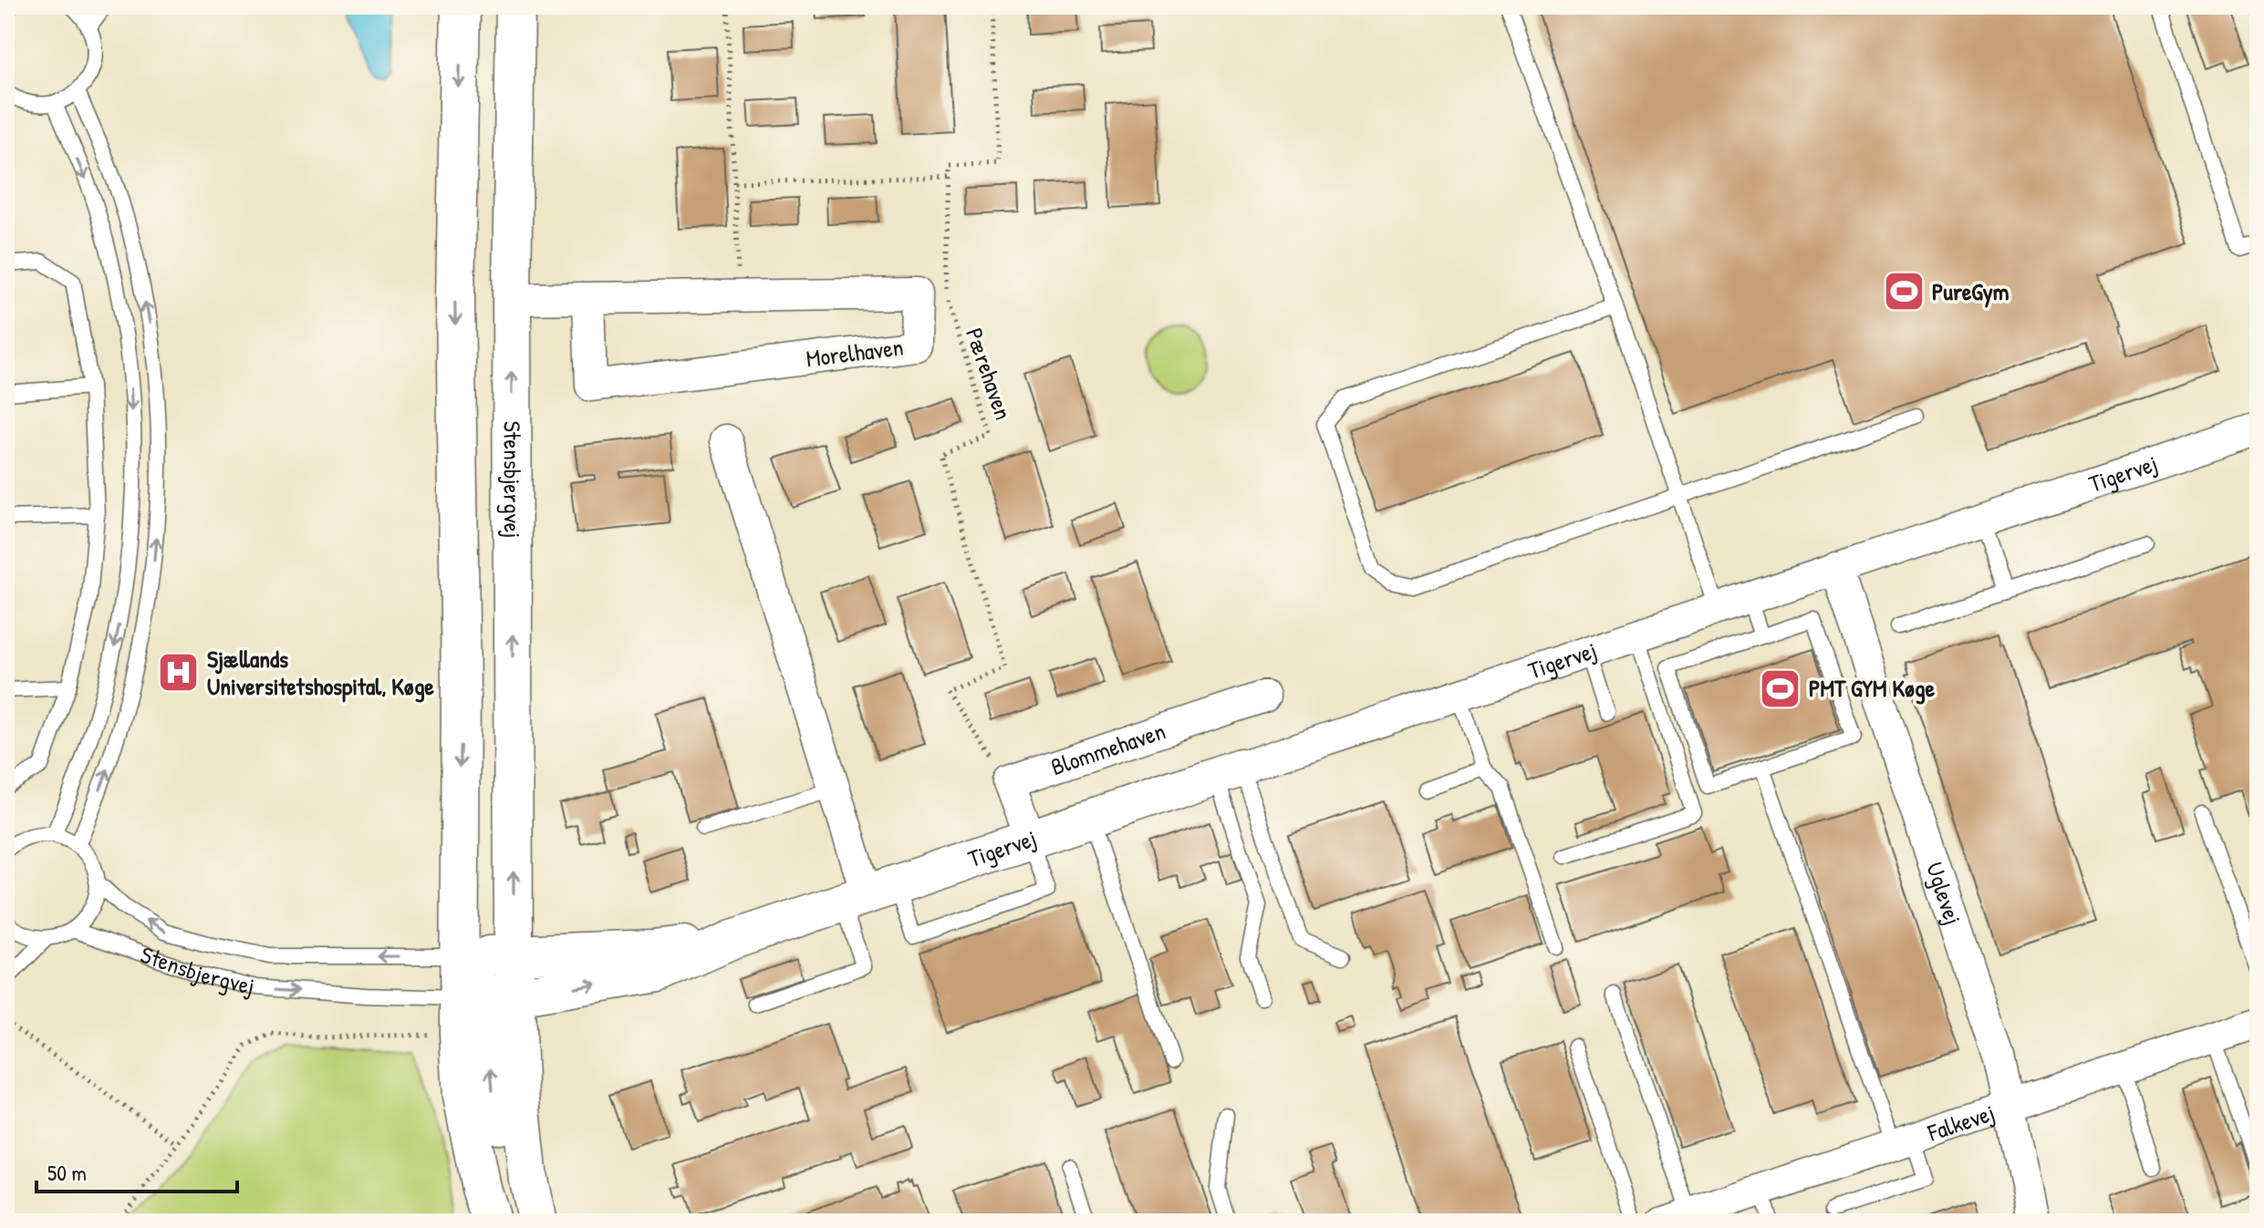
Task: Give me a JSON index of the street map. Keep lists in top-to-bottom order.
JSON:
{
  "streets": {
    "street": [
      "Morelhaven",
      "Tigervej",
      "Stensbjergvej",
      "Blommehaven",
      "Uglevej",
      "Falkevej"
    ],
    "path": ["Pærehaven"]
  },
  "crossings": [
    ["Morelhaven", "Stensbjergvej"],
    ["Pærehaven", "Blommehaven"],
    ["Tigervej", "Stensbjergvej"],
    ["Tigervej", "Uglevej"],
    ["Uglevej", "Falkevej"]
  ],
  "places": {
    "sports": ["PureGym", "PMT GYM Køge"],
    "hospital": ["Sjællands Universitetshospital, Køge"]
  },
  "scale_bar": "50 m"
}
